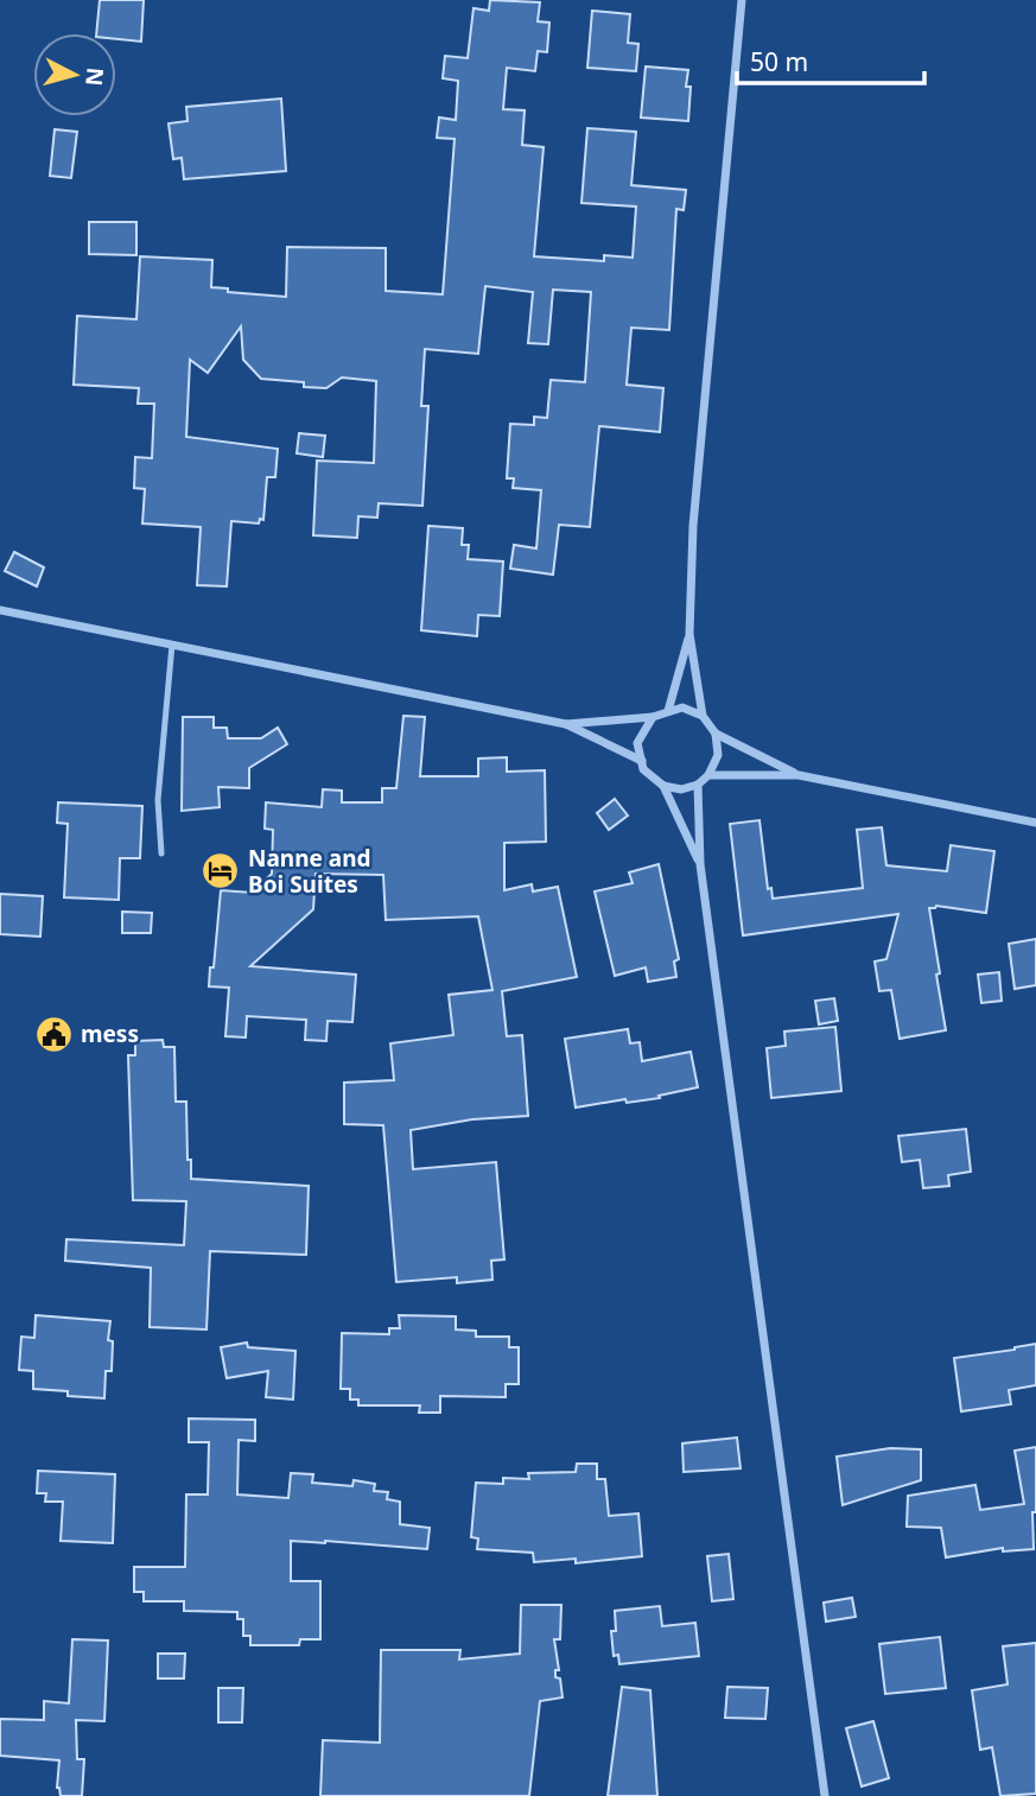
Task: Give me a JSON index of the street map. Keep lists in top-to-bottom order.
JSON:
{
  "places": {
    "hotel": ["Nanne and Boi Suites"],
    "public building": ["mess"]
  },
  "scale_bar": "50 m",
  "north": "right"
}
